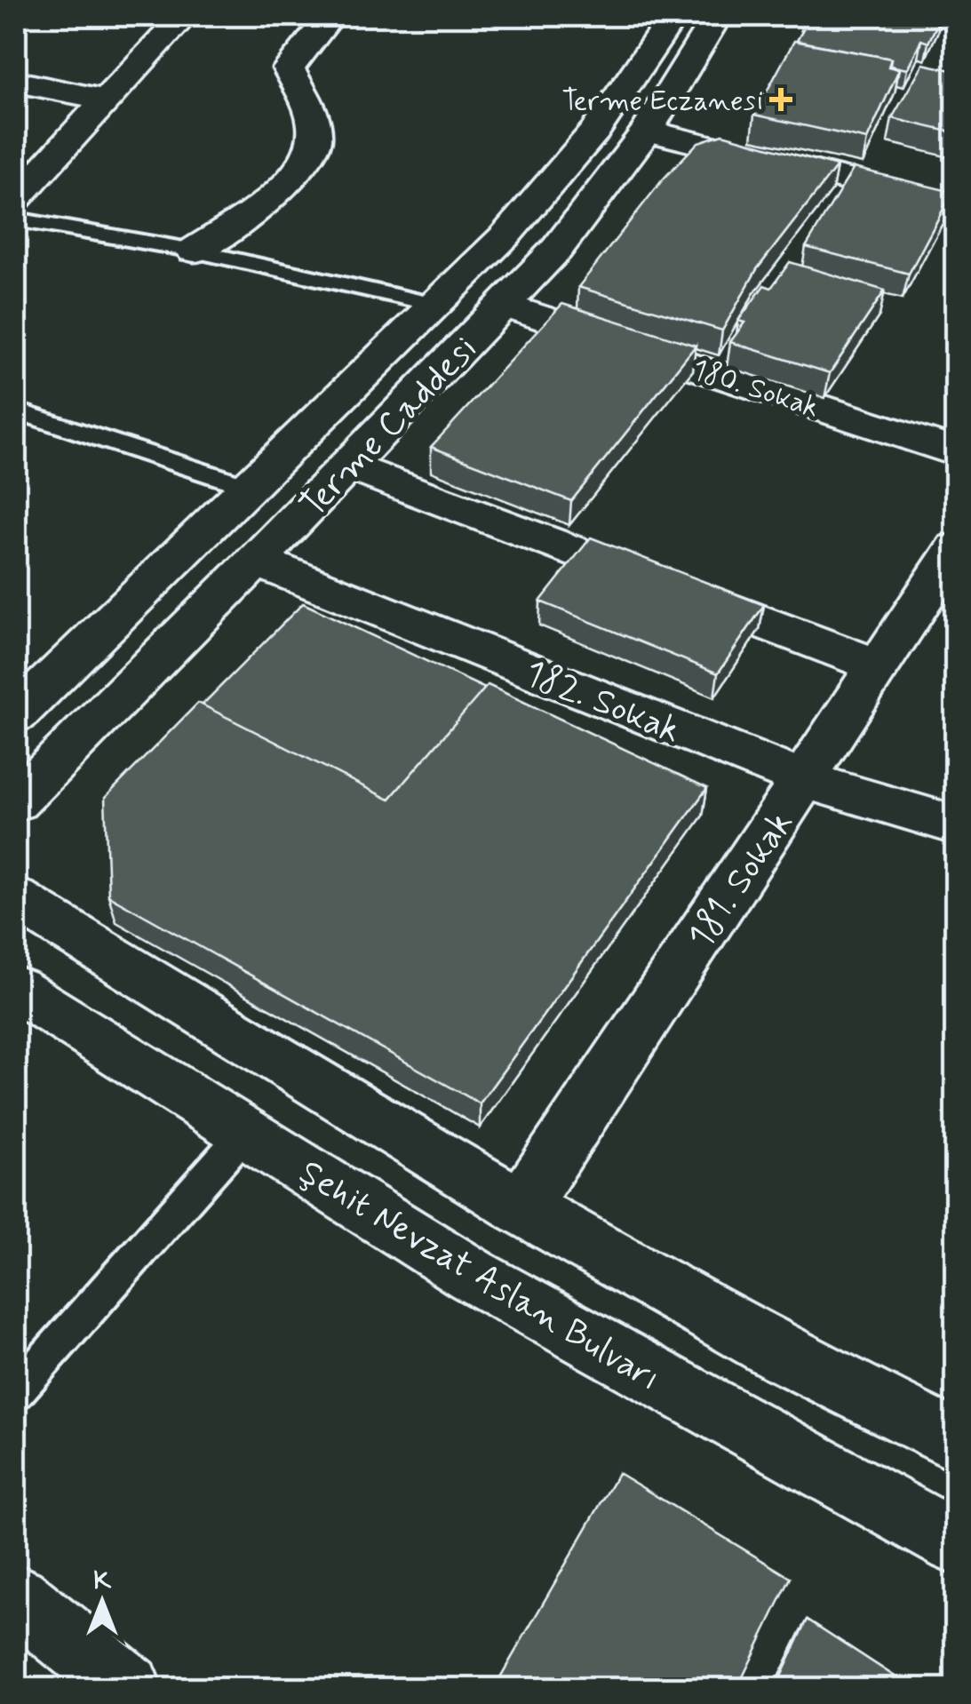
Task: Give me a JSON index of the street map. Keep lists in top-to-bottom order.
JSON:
{
  "streets": {
    "main road": [
      "180. Sokak",
      "Terme Caddesi",
      "182. Sokak",
      "181. Sokak",
      "Şehit Nevzat Aslan Bulvarı"
    ]
  },
  "crossings": [
    ["180. Sokak", "Terme Caddesi"],
    ["Terme Caddesi", "182. Sokak"],
    ["182. Sokak", "181. Sokak"]
  ],
  "places": {
    "health": ["Terme Eczanesi"]
  },
  "north": "top"
}
